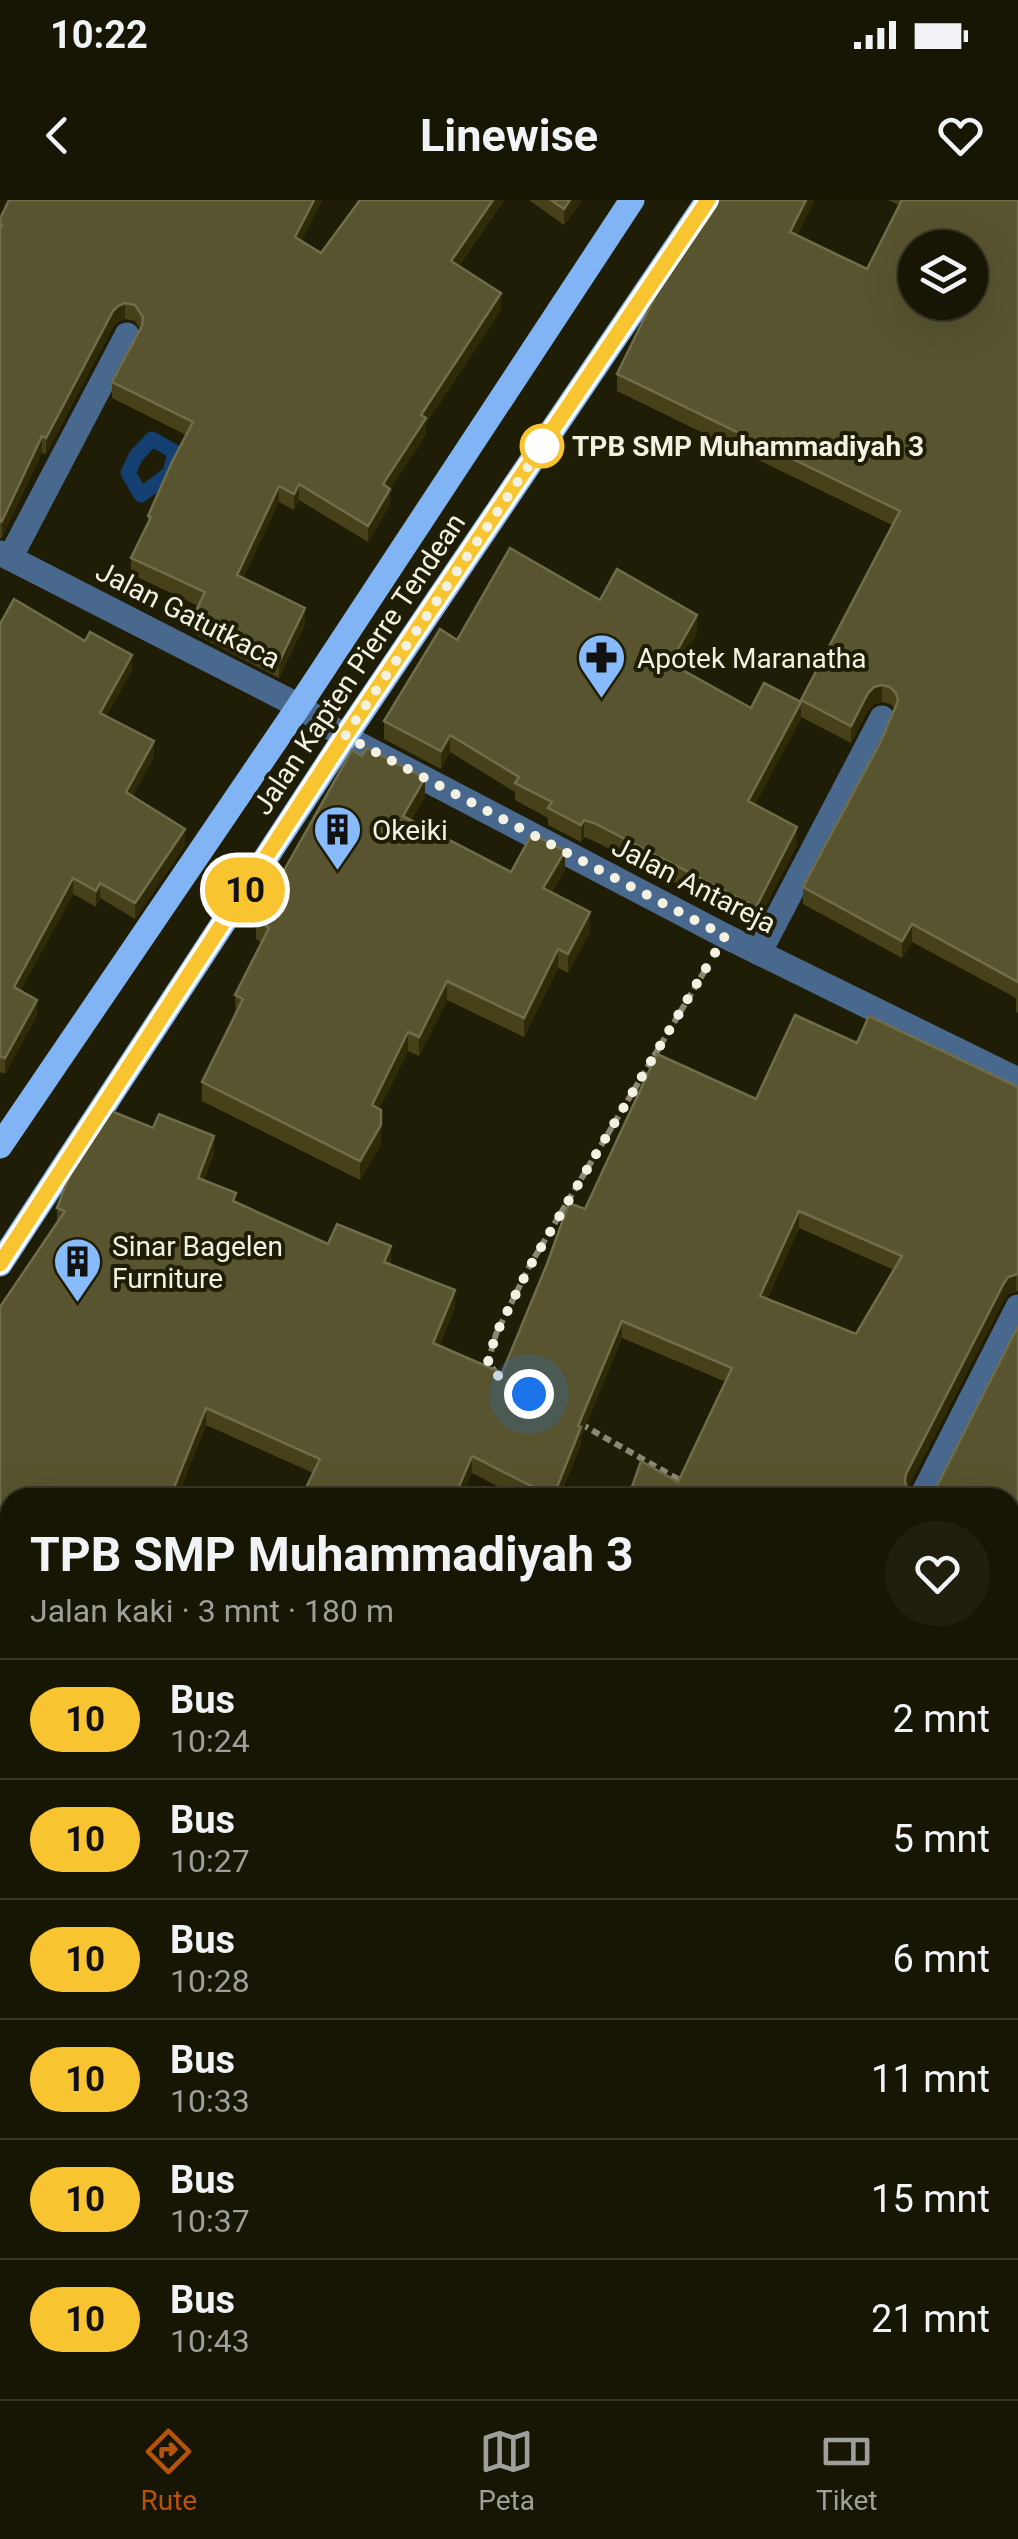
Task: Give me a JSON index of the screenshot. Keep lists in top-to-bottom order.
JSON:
{
  "streets": {
    "main road": ["Jalan Kapten Pierre Tendean"],
    "street": ["Jalan Gatutkaca", "Jalan Antareja"]
  },
  "crossings": [
    ["Jalan Gatutkaca", "Jalan Kapten Pierre Tendean"],
    ["Jalan Gatutkaca", "Jalan Antareja"],
    ["Jalan Kapten Pierre Tendean", "Jalan Antareja"]
  ],
  "places": {
    "other": ["TPB SMP Muhammadiyah 3"],
    "pharmacy": ["Apotek Maranatha"],
    "building": ["Okeiki", "Sinar Bagelen Furniture"]
  },
  "lines": ["bus line 10"],
  "page": {
    "status": "10:22",
    "header": "Linewise",
    "on_map": "10",
    "heading": ["TPB SMP Muhammadiyah 3", "Jalan kaki · 3 mnt · 180 m"],
    "list": [
      {
        "mark": "10",
        "name": "Bus",
        "note": "10:24",
        "value": "2 mnt"
      },
      {
        "mark": "10",
        "name": "Bus",
        "note": "10:27",
        "value": "5 mnt"
      },
      {
        "mark": "10",
        "name": "Bus",
        "note": "10:28",
        "value": "6 mnt"
      },
      {
        "mark": "10",
        "name": "Bus",
        "note": "10:33",
        "value": "11 mnt"
      },
      {
        "mark": "10",
        "name": "Bus",
        "note": "10:37",
        "value": "15 mnt"
      },
      {
        "mark": "10",
        "name": "Bus",
        "note": "10:43",
        "value": "21 mnt"
      }
    ],
    "tabs": ["Rute", "Peta", "Tiket"]
  }
}
